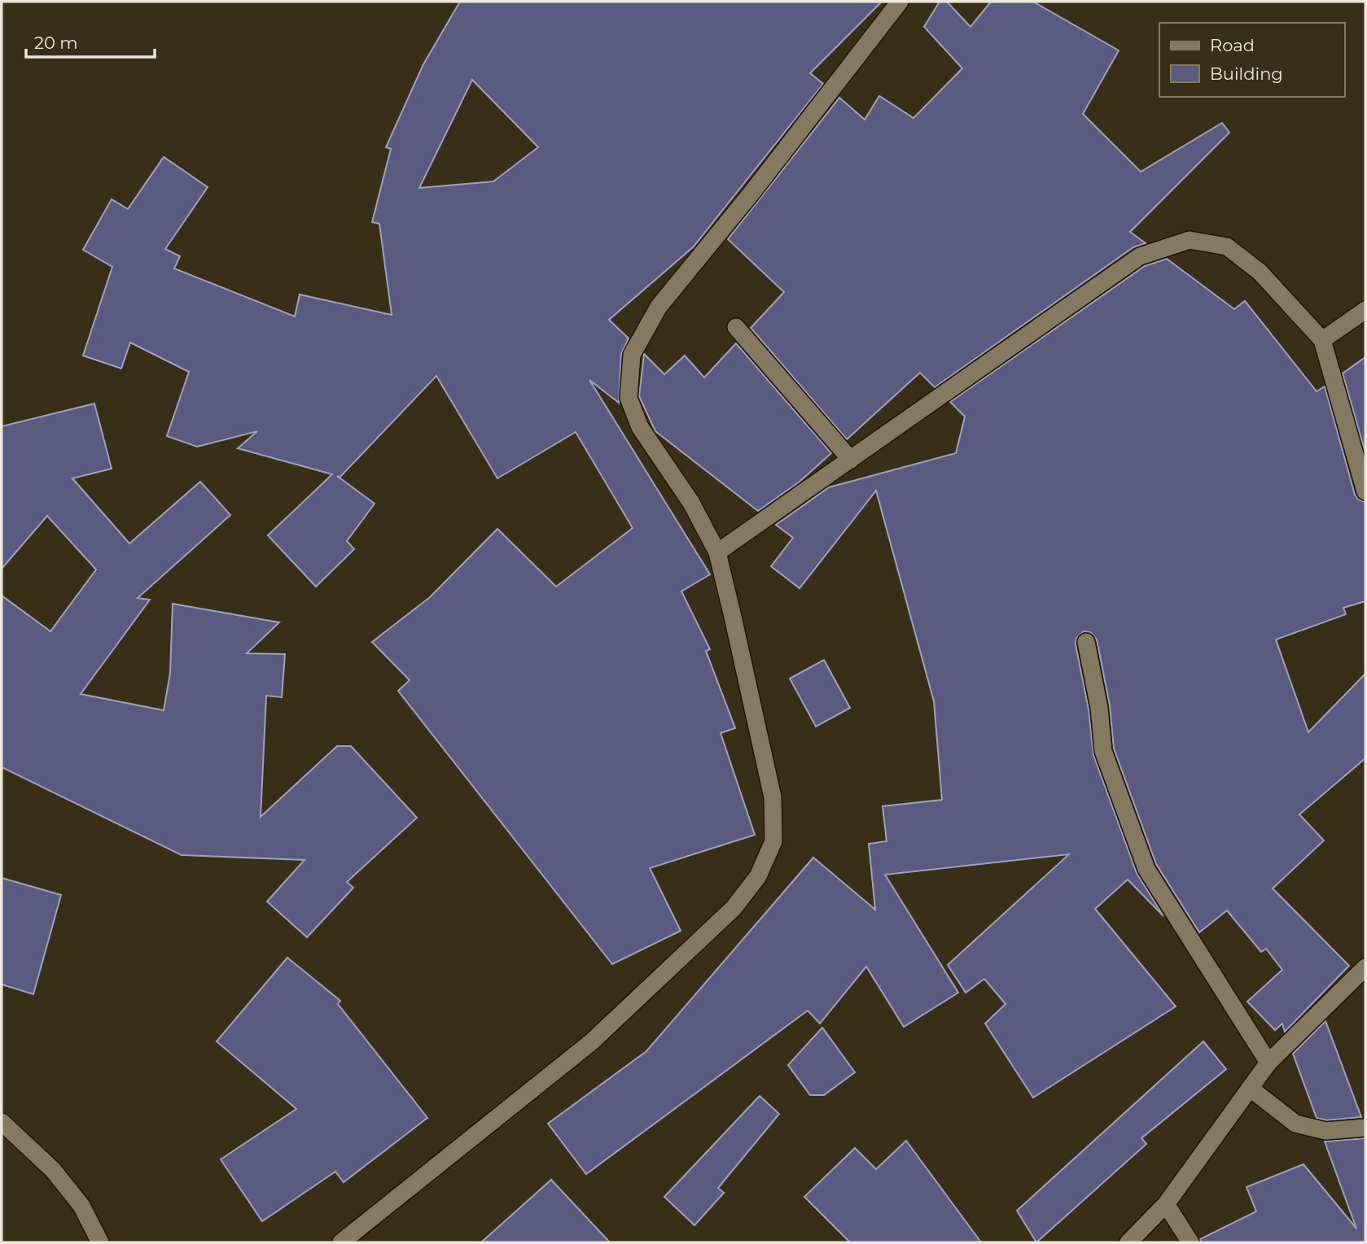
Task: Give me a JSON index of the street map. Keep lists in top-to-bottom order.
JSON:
{
  "legend": ["Road", "Building"],
  "scale_bar": "20 m"
}
